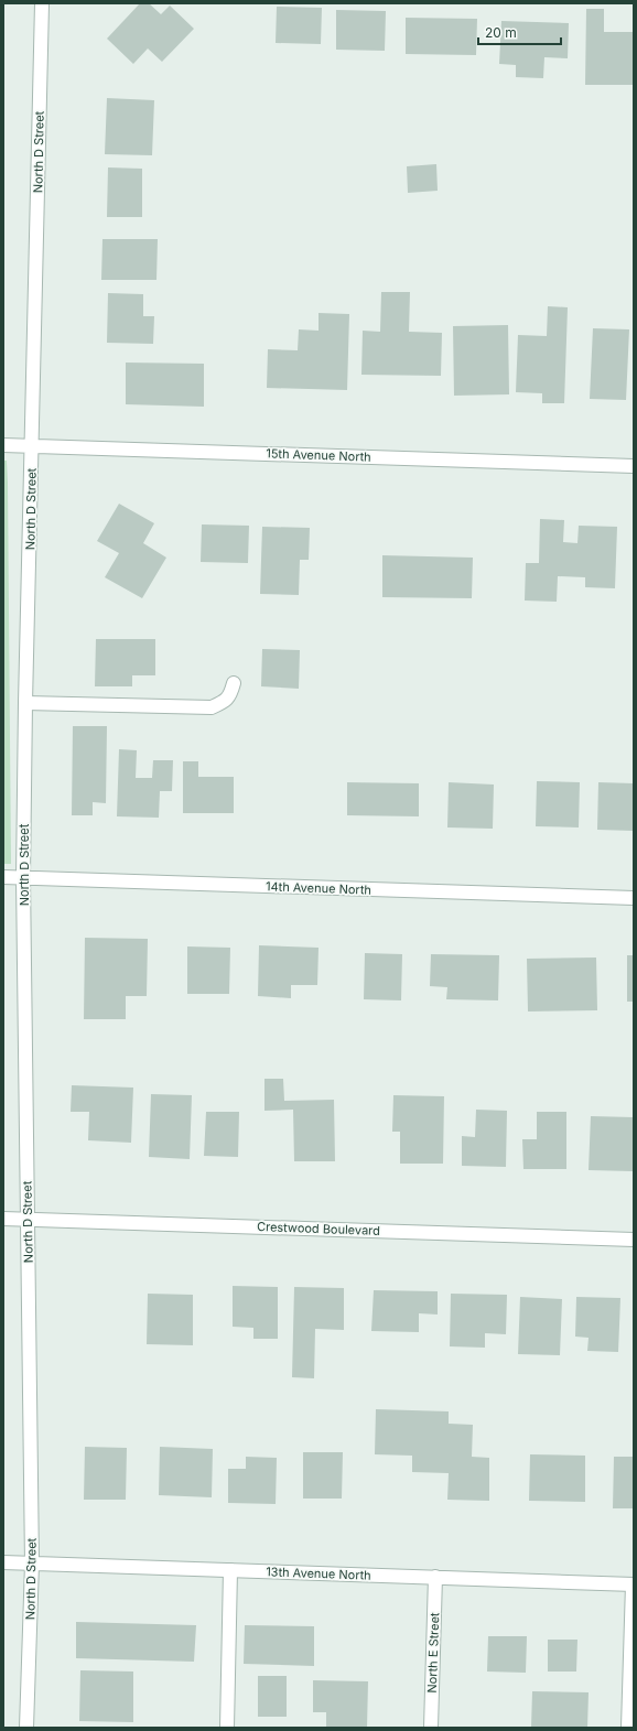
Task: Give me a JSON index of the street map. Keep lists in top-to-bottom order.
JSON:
{
  "streets": {
    "street": [
      "North D Street",
      "15th Avenue North",
      "14th Avenue North",
      "Crestwood Boulevard",
      "13th Avenue North",
      "North E Street"
    ]
  },
  "crossings": [
    ["North D Street", "15th Avenue North"],
    ["North D Street", "14th Avenue North"],
    ["North D Street", "Crestwood Boulevard"],
    ["North D Street", "13th Avenue North"],
    ["13th Avenue North", "North E Street"]
  ],
  "scale_bar": "20 m"
}
